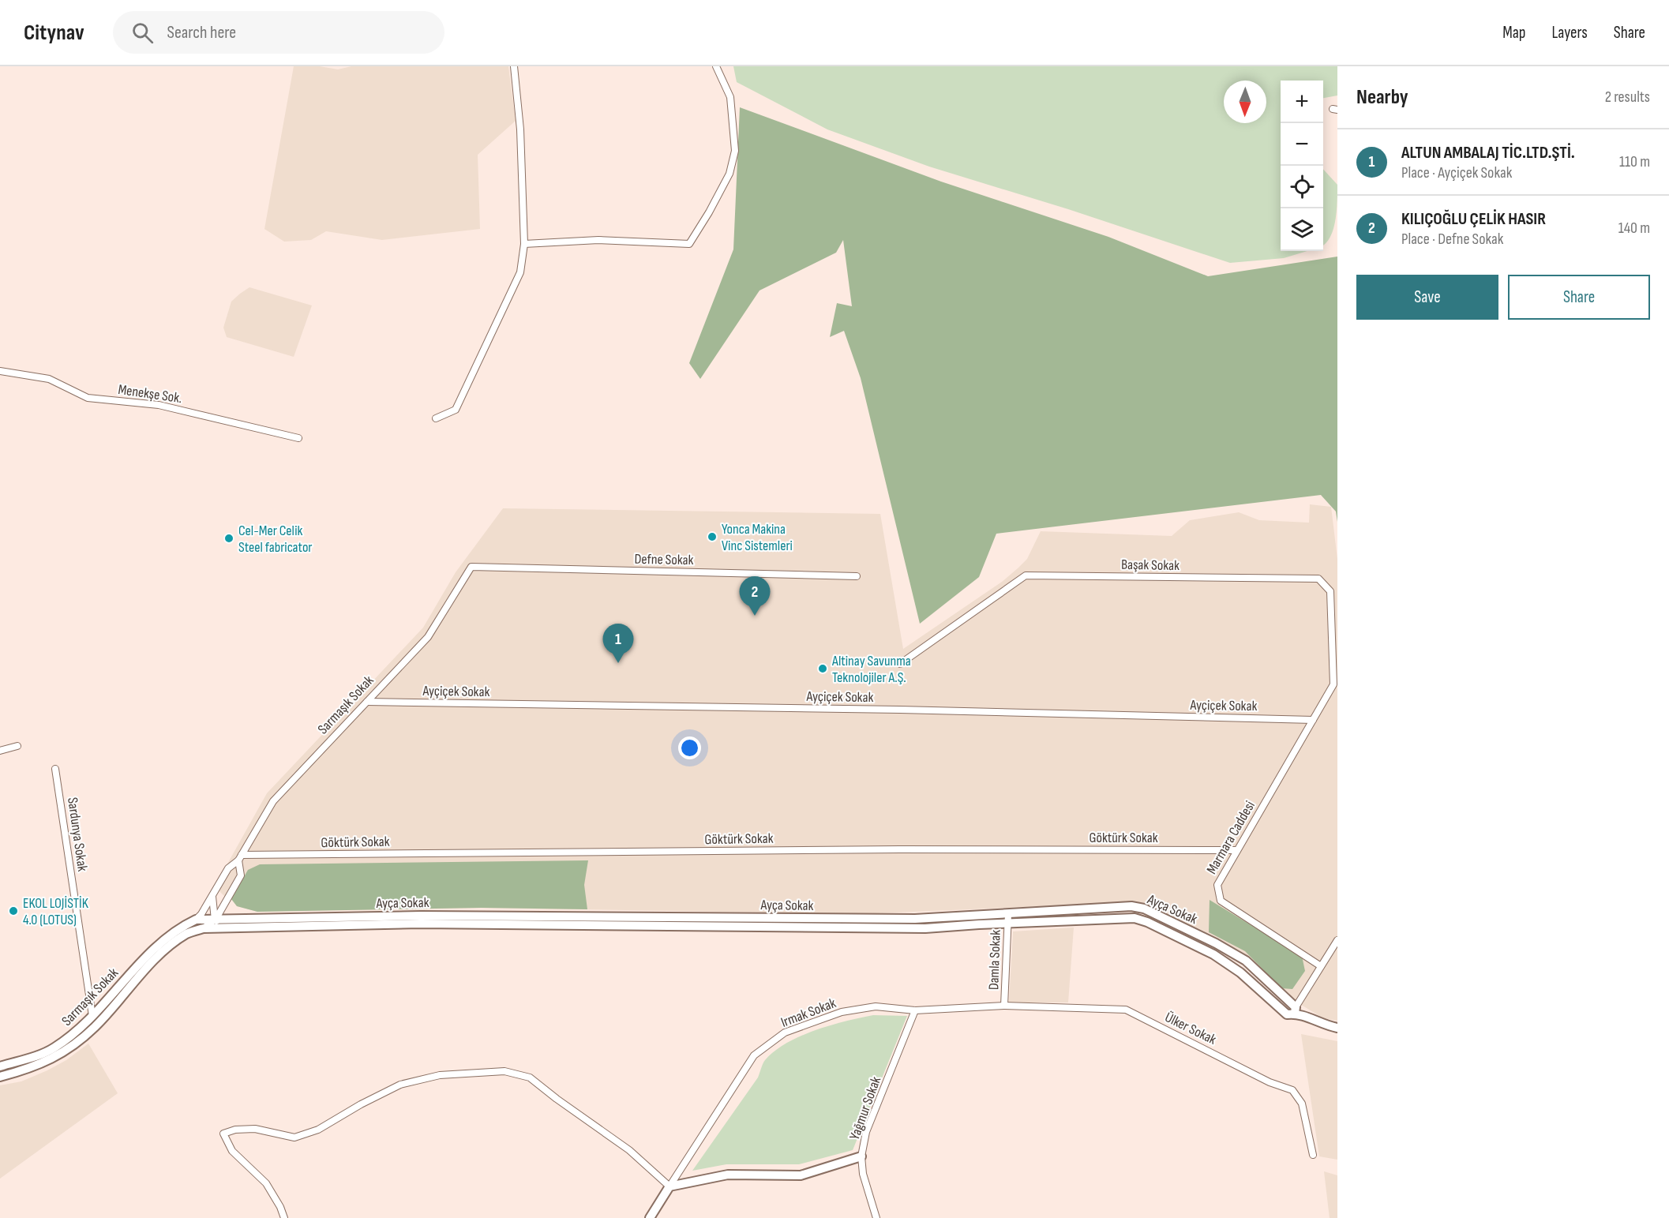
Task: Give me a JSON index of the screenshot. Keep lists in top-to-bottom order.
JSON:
{
  "streets": {
    "street": [
      "Menekşe Sok.",
      "Defne Sokak",
      "Başak Sokak",
      "Ayçiçek Sokak",
      "Sarmaşık Sokak",
      "Sardunya Sokak",
      "Göktürk Sokak",
      "Marmara Caddesi",
      "Ayça Sokak",
      "Damla Sokak",
      "Irmak Sokak",
      "Ülker Sokak",
      "Yağmur Sokak"
    ]
  },
  "crossings": [
    ["Defne Sokak", "Sarmaşık Sokak"],
    ["Başak Sokak", "Marmara Caddesi"],
    ["Ayçiçek Sokak", "Sarmaşık Sokak"],
    ["Ayçiçek Sokak", "Marmara Caddesi"],
    ["Sarmaşık Sokak", "Sardunya Sokak"],
    ["Sarmaşık Sokak", "Göktürk Sokak"],
    ["Sarmaşık Sokak", "Ayça Sokak"],
    ["Göktürk Sokak", "Marmara Caddesi"],
    ["Ayça Sokak", "Damla Sokak"],
    ["Damla Sokak", "Irmak Sokak"],
    ["Damla Sokak", "Ülker Sokak"],
    ["Irmak Sokak", "Ülker Sokak"],
    ["Irmak Sokak", "Yağmur Sokak"]
  ],
  "places": [
    "Yonca Makina Vinc Sistemleri",
    "Cel-Mer Celik Steel fabricator",
    "Altinay Savunma Teknolojiler A.Ş.",
    "EKOL LOJİSTİK 4.0 (LOTUS)"
  ],
  "north": "bottom",
  "page": {
    "header": "Citynav",
    "search": "Search here",
    "nav": ["Map", "Layers", "Share"],
    "heading": ["Nearby", "2 results"],
    "map_buttons": ["+", "−"],
    "list": [
      {
        "mark": "1",
        "name": "ALTUN AMBALAJ TİC.LTD.ŞTİ.",
        "note": "Place · Ayçiçek Sokak",
        "value": "110 m"
      },
      {
        "mark": "2",
        "name": "KILIÇOĞLU ÇELİK HASIR",
        "note": "Place · Defne Sokak",
        "value": "140 m"
      }
    ],
    "buttons": ["Save", "Share"],
    "pins": ["2", "1"]
  }
}
